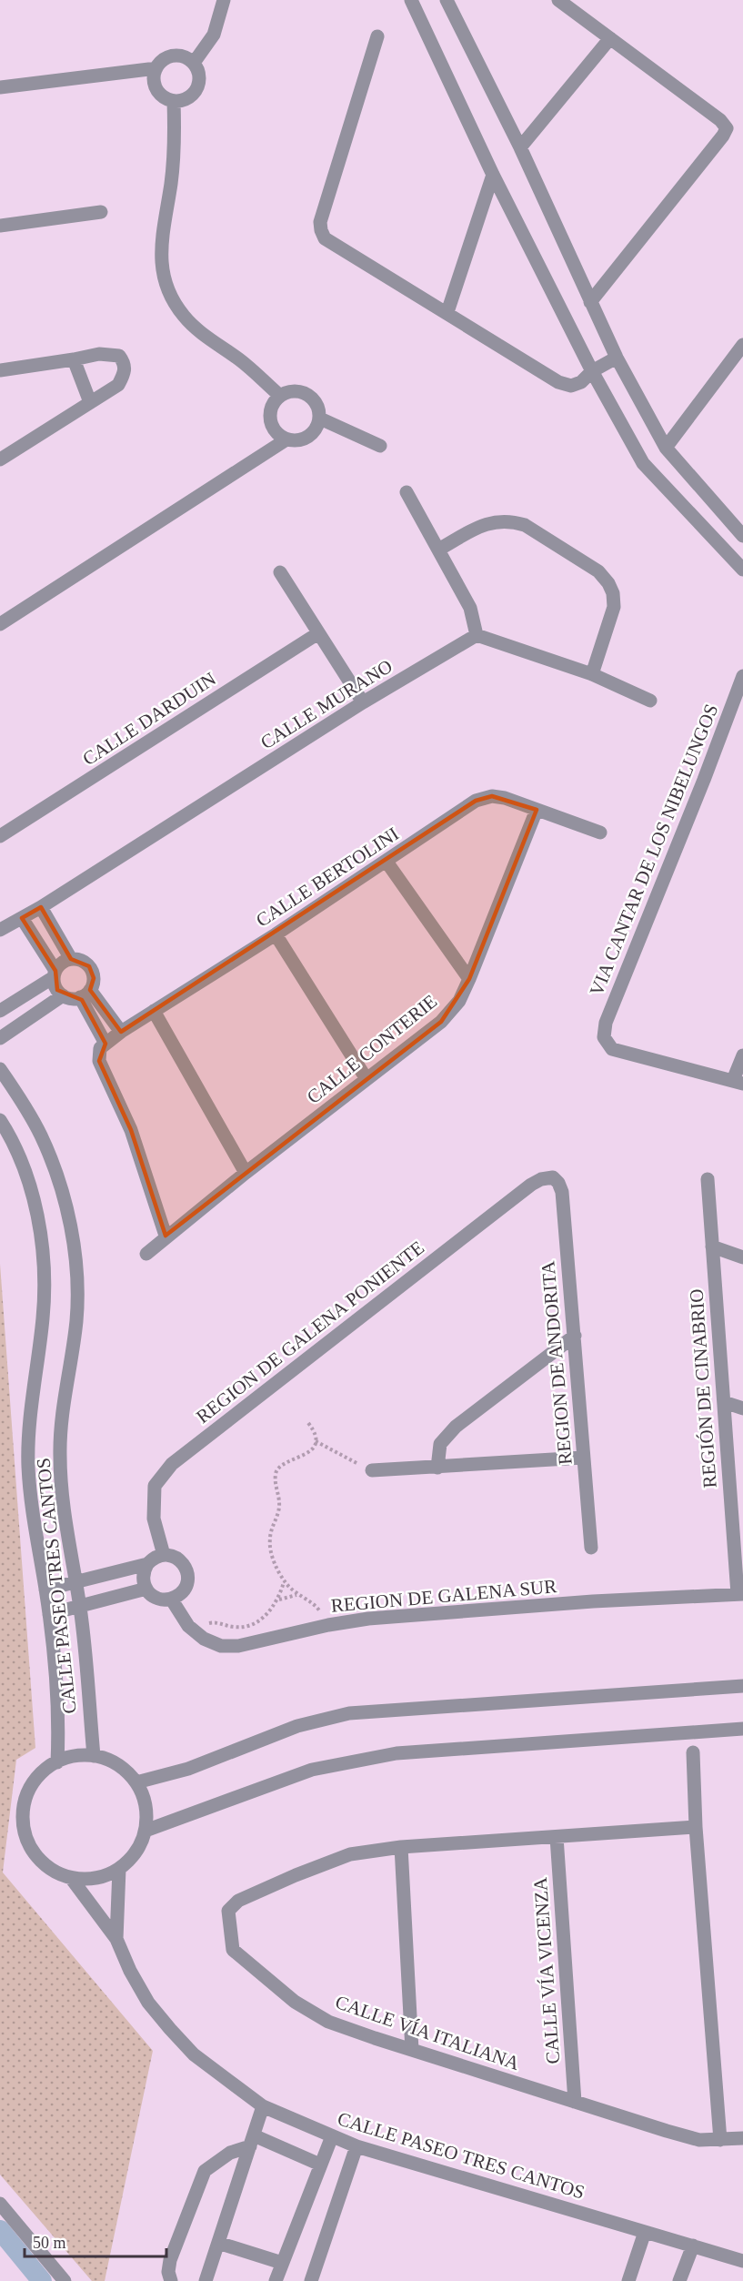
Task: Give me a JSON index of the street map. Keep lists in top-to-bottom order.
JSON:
{
  "streets": {
    "street": [
      "CALLE MURANO",
      "CALLE DARDUIN",
      "VIA CANTAR DE LOS NIBELUNGOS",
      "CALLE BERTOLINI",
      "CALLE CONTERIE",
      "REGION DE GALENA PONIENTE",
      "REGION DE ANDORITA",
      "REGIÓN DE CINABRIO",
      "CALLE PASEO TRES CANTOS",
      "REGION DE GALENA SUR",
      "CALLE VÍA VICENZA",
      "CALLE VÍA ITALIANA"
    ]
  },
  "crossings": [
    ["CALLE BERTOLINI", "CALLE CONTERIE"],
    ["REGION DE GALENA PONIENTE", "REGION DE ANDORITA"],
    ["REGION DE GALENA PONIENTE", "REGION DE GALENA SUR"],
    ["REGIÓN DE CINABRIO", "REGION DE GALENA SUR"],
    ["CALLE VÍA VICENZA", "CALLE VÍA ITALIANA"]
  ],
  "scale_bar": "50 m"
}
